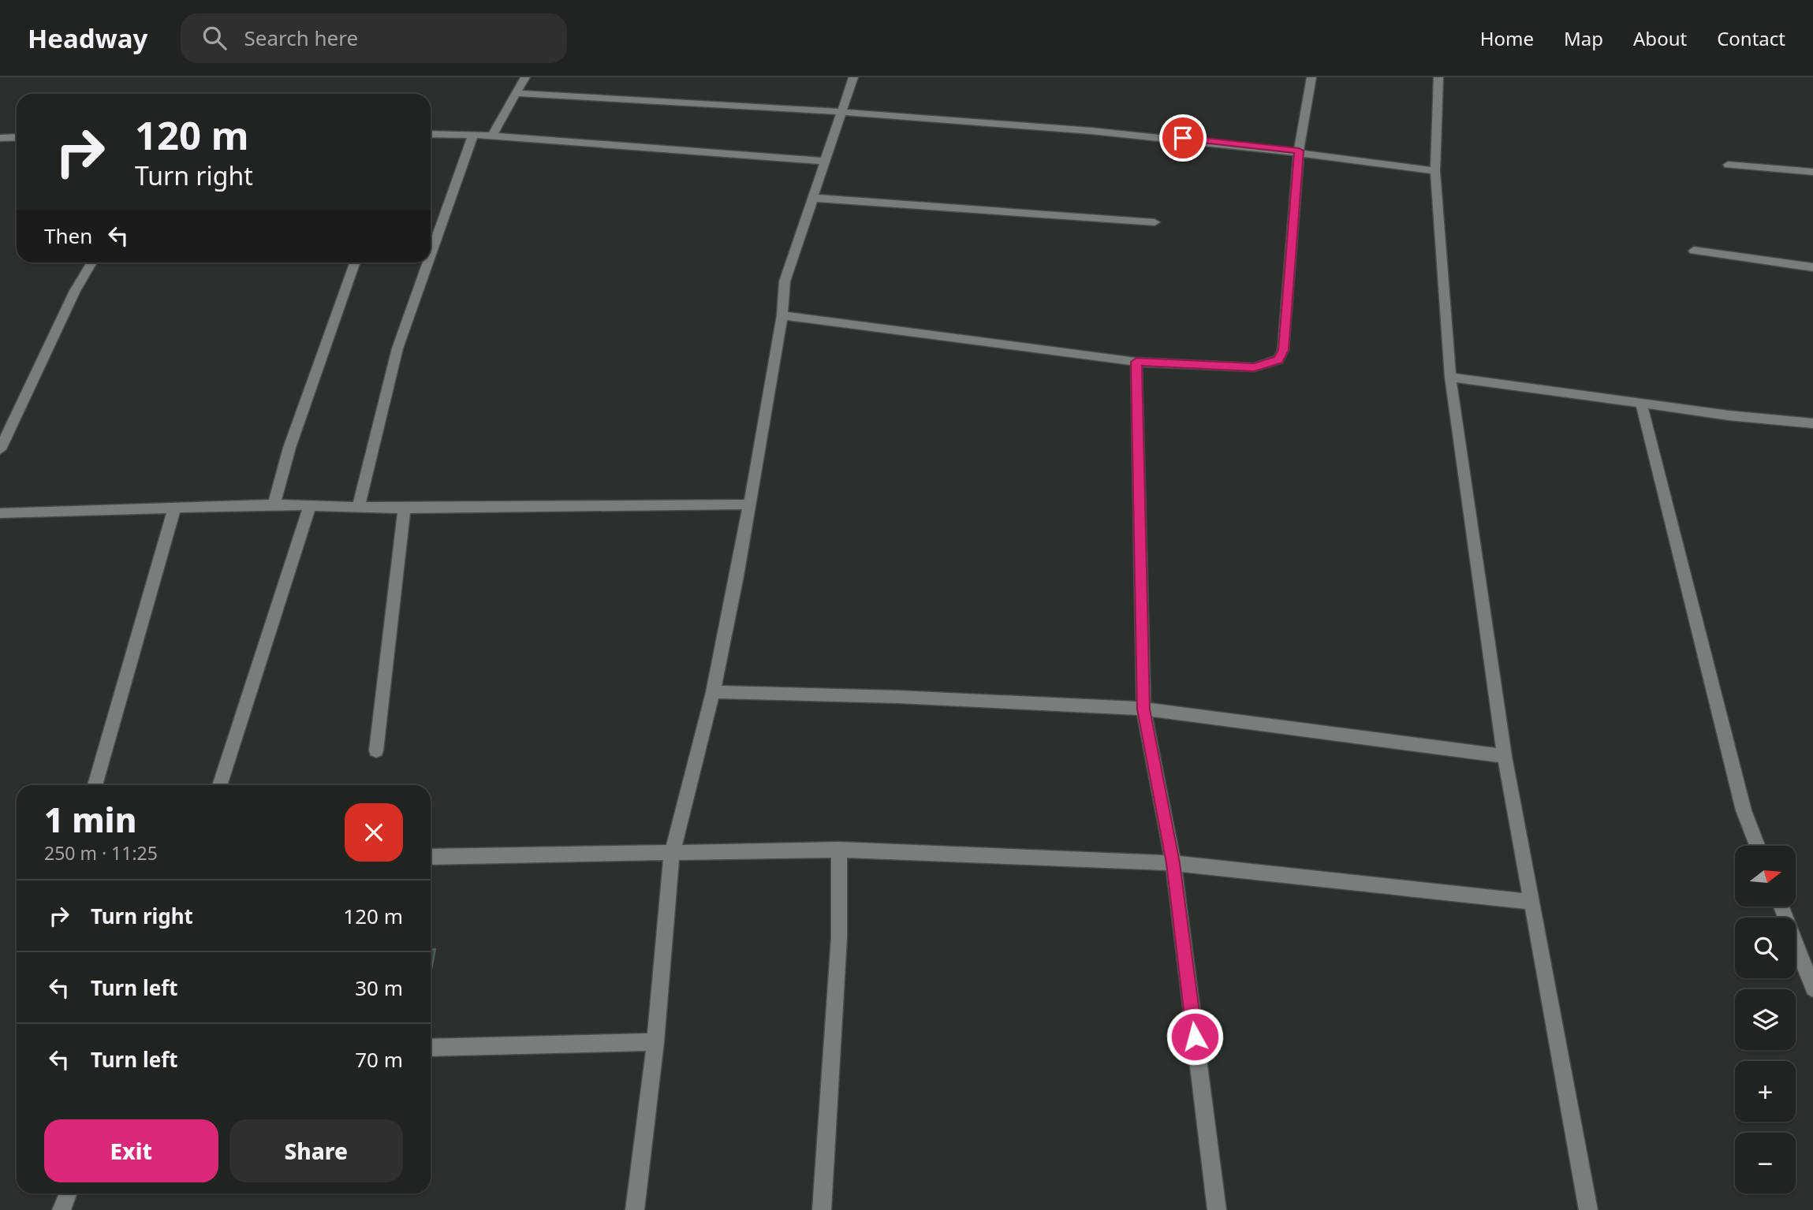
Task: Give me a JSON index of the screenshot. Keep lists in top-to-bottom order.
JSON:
{
  "north": "right",
  "page": {
    "header": "Headway",
    "search": "Search here",
    "nav": [
      "Home",
      "Map",
      "About",
      "Contact"
    ],
    "turn": ["120 m", "Turn right"],
    "then": "Then",
    "heading": ["1 min", "250 m · 11:25"],
    "map_buttons": ["+", "−"],
    "list": [
      {
        "name": "Turn right",
        "value": "120 m"
      },
      {
        "name": "Turn left",
        "value": "30 m"
      },
      {
        "name": "Turn left",
        "value": "70 m"
      }
    ],
    "buttons": ["Exit", "Share"]
  }
}
